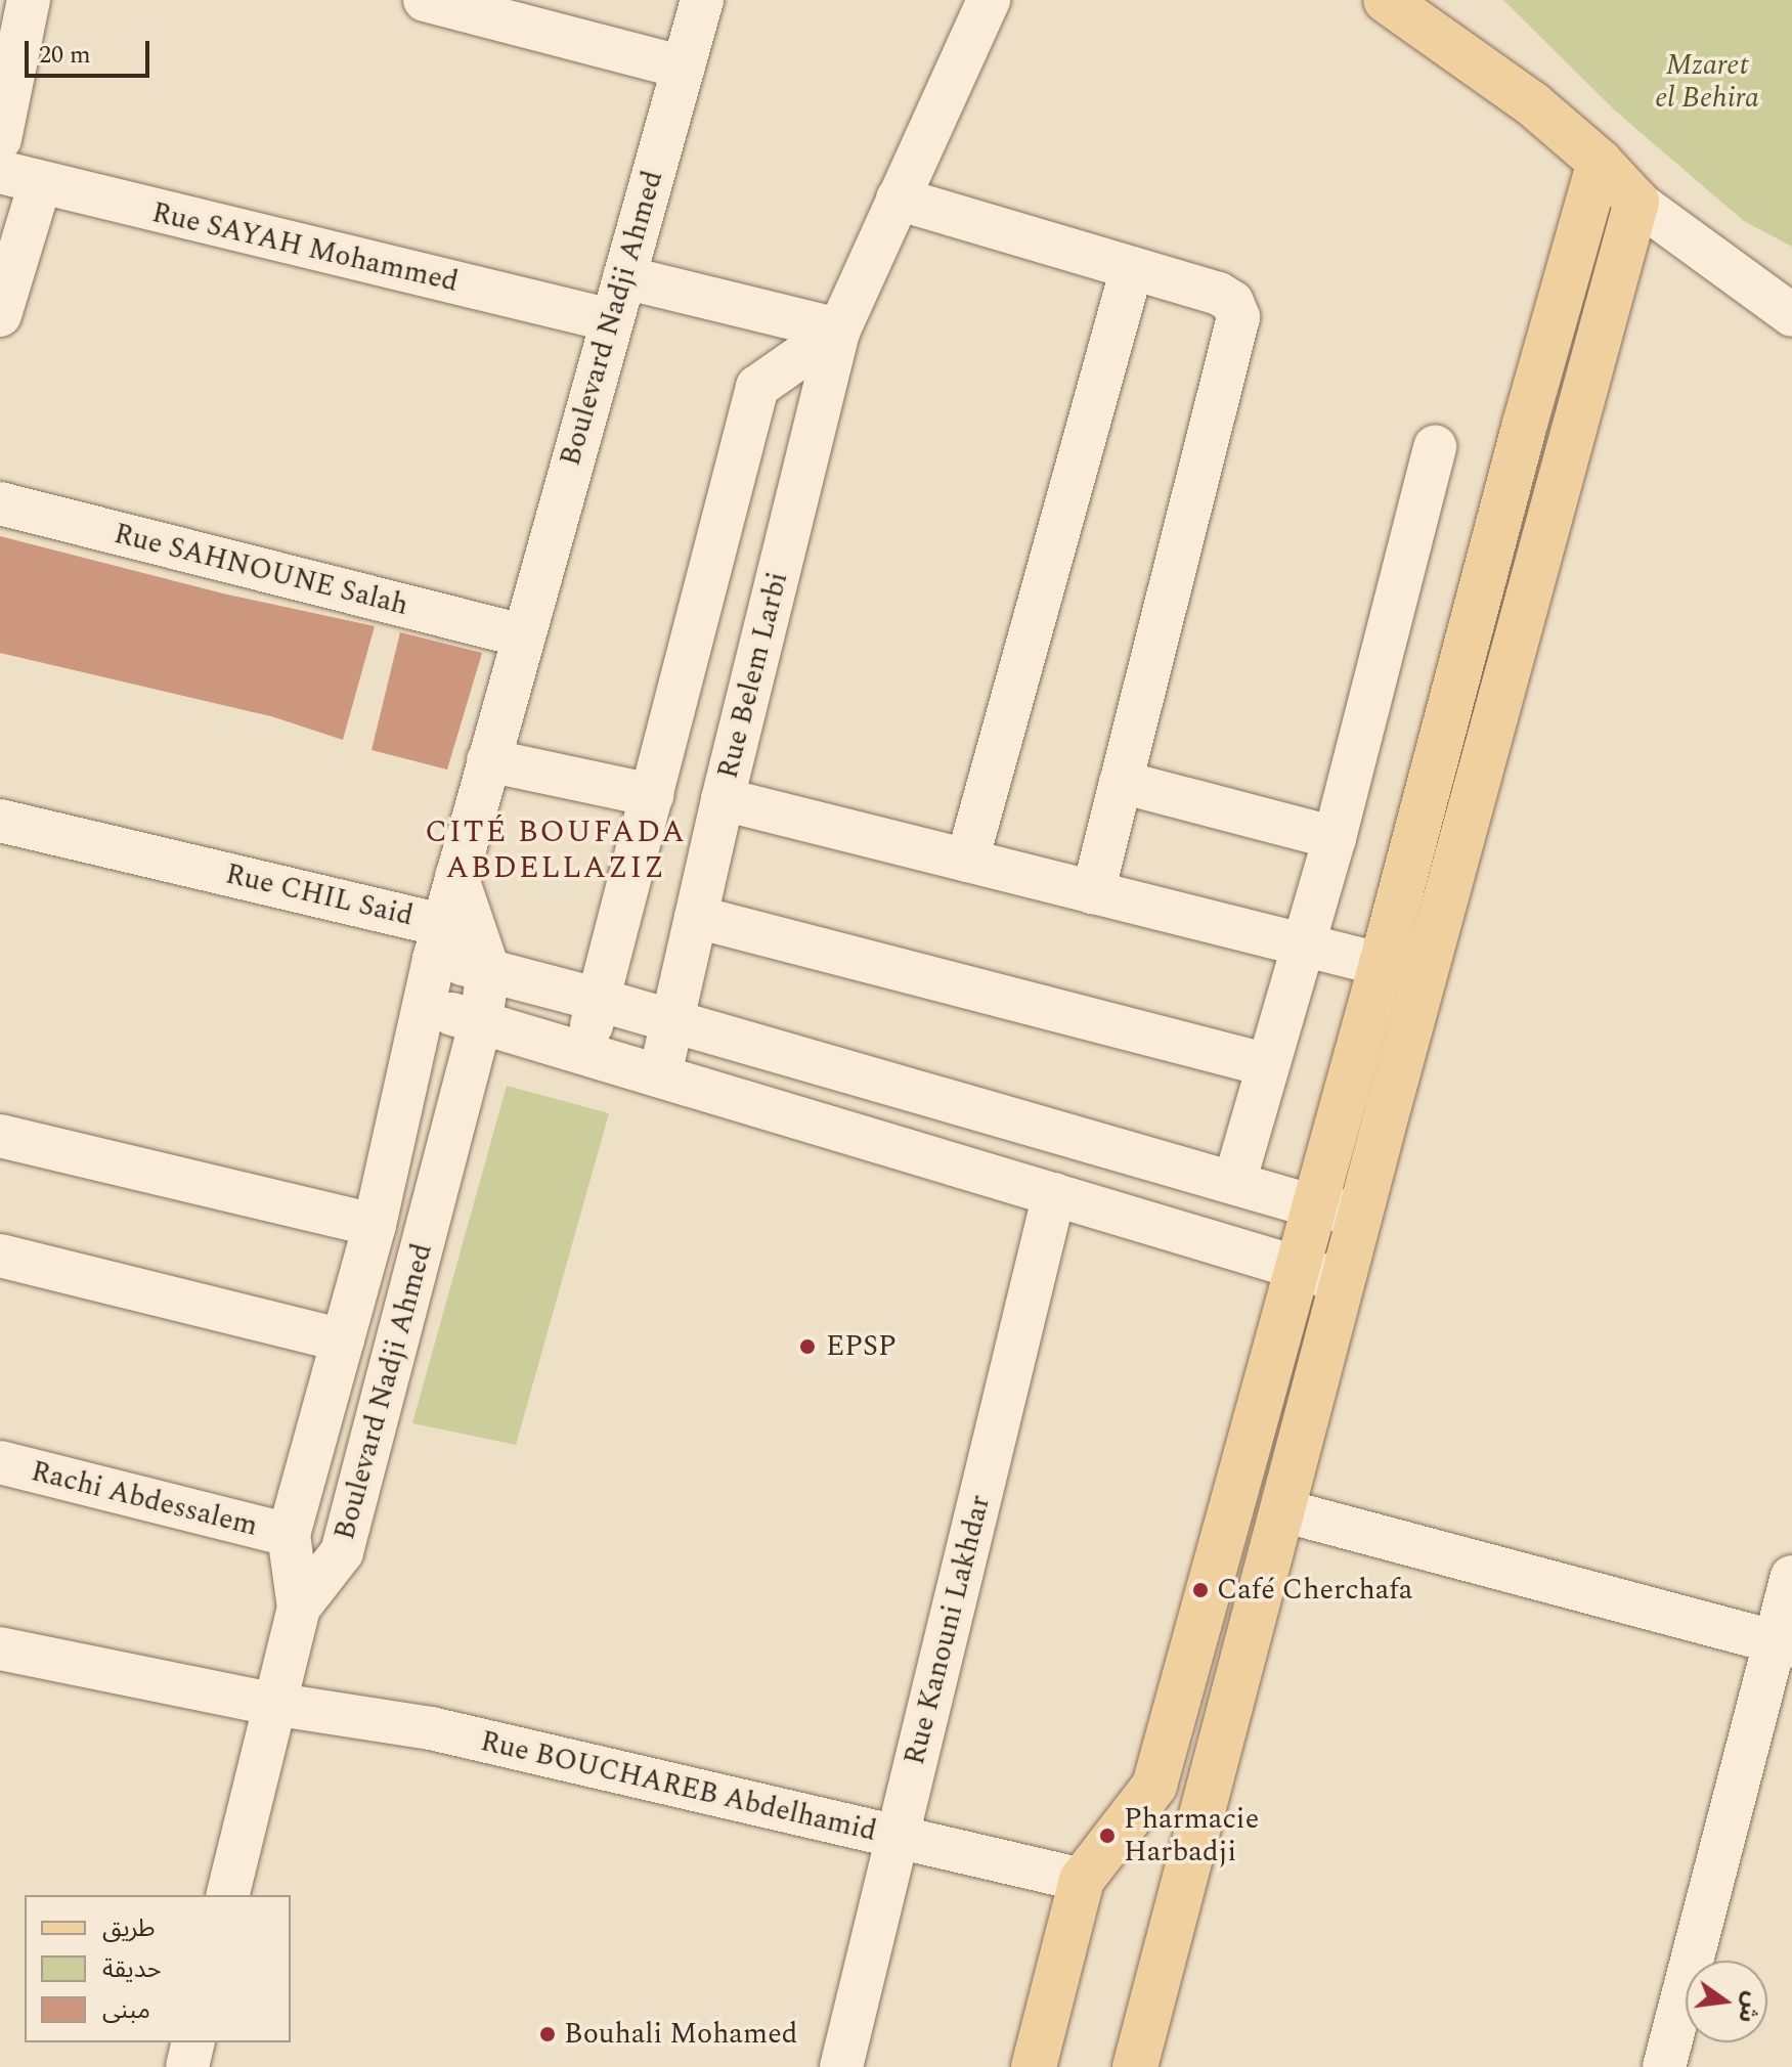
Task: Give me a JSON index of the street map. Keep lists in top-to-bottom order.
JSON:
{
  "streets": {
    "street": [
      "Rue SAYAH Mohammed",
      "Boulevard Nadji Ahmed",
      "Rue SAHNOUNE Salah",
      "Rue Belem Larbi",
      "Rue CHIL Said",
      "Rachi Abdessalem",
      "Rue Kanouni Lakhdar",
      "Rue BOUCHAREB Abdelhamid"
    ]
  },
  "crossings": [
    ["Rue SAYAH Mohammed", "Boulevard Nadji Ahmed"],
    ["Boulevard Nadji Ahmed", "Rue SAHNOUNE Salah"],
    ["Boulevard Nadji Ahmed", "Rue CHIL Said"],
    ["Boulevard Nadji Ahmed", "Rue BOUCHAREB Abdelhamid"],
    ["Rue Belem Larbi", "Rue CHIL Said"],
    ["Rue Kanouni Lakhdar", "Rue BOUCHAREB Abdelhamid"]
  ],
  "districts": ["CITÉ BOUFADA ABDELLAZIZ"],
  "parks": ["Mzaret el Behira"],
  "places": [
    "EPSP",
    "Café Cherchafa",
    "Pharmacie Harbadji",
    "Bouhali Mohamed"
  ],
  "legend": ["طريق", "حديقة", "مبنى"],
  "scale_bar": "20 m",
  "north": "right"
}
